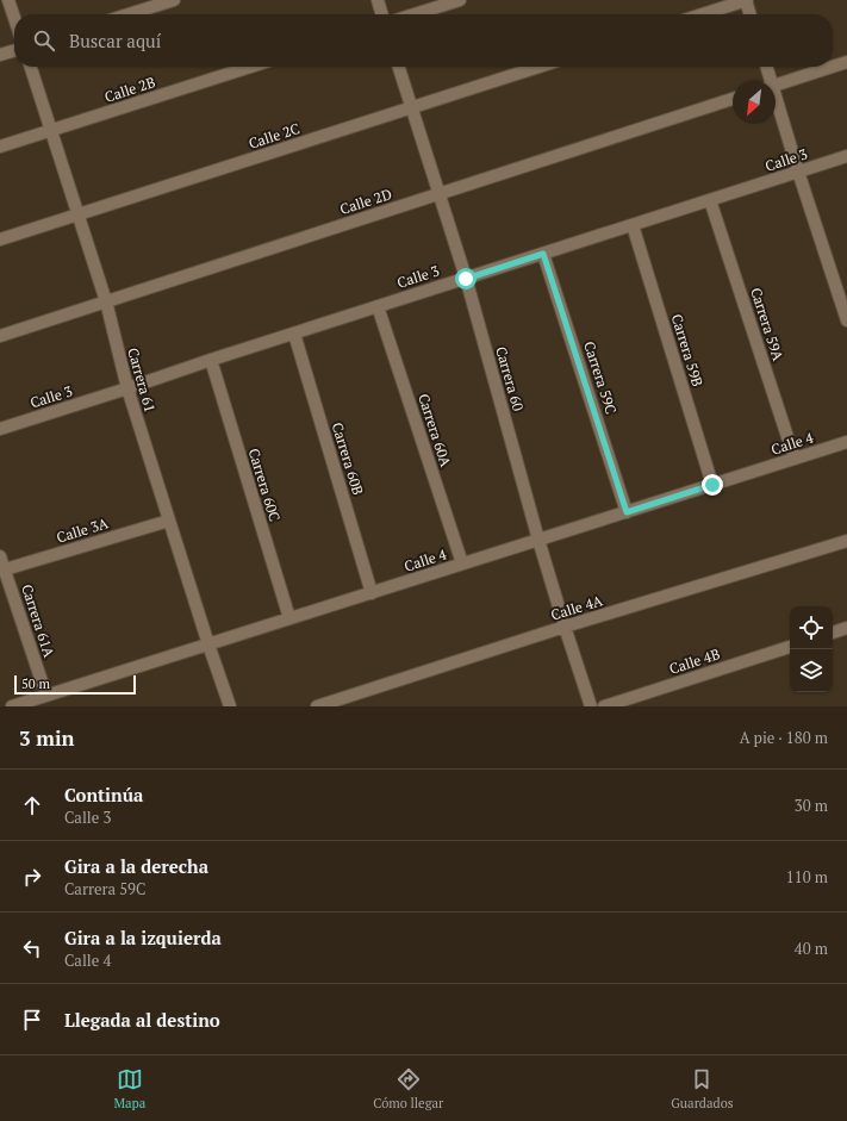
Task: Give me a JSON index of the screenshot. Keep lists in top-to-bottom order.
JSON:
{
  "streets": {
    "street": [
      "Calle 2B",
      "Calle 2C",
      "Calle 3",
      "Calle 2D",
      "Carrera 59A",
      "Carrera 59B",
      "Carrera 59C",
      "Carrera 60",
      "Carrera 61",
      "Carrera 60A",
      "Calle 4",
      "Carrera 60B",
      "Carrera 60C",
      "Calle 3A",
      "Calle 4A",
      "Carrera 61A",
      "Calle 4B"
    ]
  },
  "crossings": [
    ["Calle 2B", "Carrera 61"],
    ["Calle 2C", "Carrera 60"],
    ["Calle 2C", "Carrera 61"],
    ["Calle 3", "Carrera 59A"],
    ["Calle 3", "Carrera 59B"],
    ["Calle 3", "Carrera 59C"],
    ["Calle 3", "Carrera 60"],
    ["Calle 3", "Carrera 61"],
    ["Calle 3", "Carrera 60A"],
    ["Calle 3", "Carrera 60B"],
    ["Calle 3", "Carrera 60C"],
    ["Calle 2D", "Carrera 60"],
    ["Calle 2D", "Carrera 61"],
    ["Carrera 59A", "Calle 4"],
    ["Carrera 59B", "Calle 4"],
    ["Carrera 59C", "Calle 4"],
    ["Carrera 60", "Calle 4"],
    ["Carrera 60", "Calle 4A"],
    ["Carrera 61", "Calle 4"],
    ["Carrera 61", "Calle 3A"],
    ["Carrera 60A", "Calle 4"],
    ["Calle 4", "Carrera 60B"],
    ["Calle 4", "Carrera 60C"],
    ["Calle 4", "Carrera 61A"],
    ["Calle 3A", "Carrera 61A"]
  ],
  "scale_bar": "50 m",
  "north": "bottom left",
  "page": {
    "search": "Buscar aquí",
    "scale": "50 m",
    "heading": ["3 min", "A pie · 180 m"],
    "list": [
      ["Continúa", "Calle 3", "30 m"],
      ["Gira a la derecha", "Carrera 59C", "110 m"],
      ["Gira a la izquierda", "Calle 4", "40 m"],
      "Llegada al destino"
    ],
    "nav": ["Mapa", "Cómo llegar", "Guardados"]
  }
}
